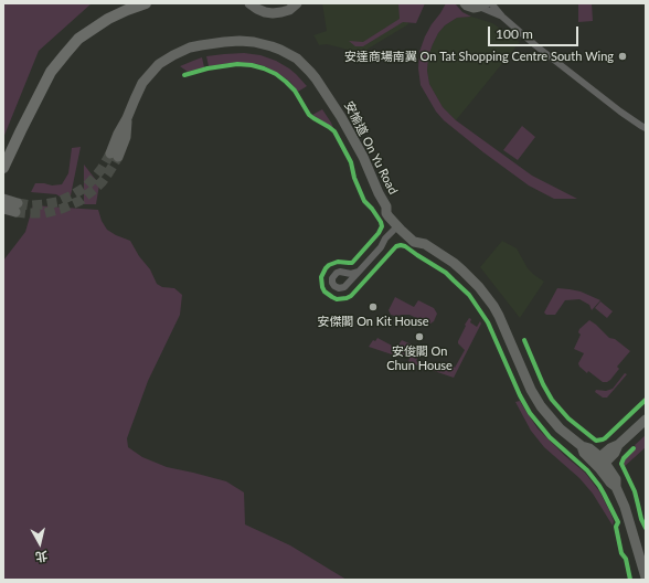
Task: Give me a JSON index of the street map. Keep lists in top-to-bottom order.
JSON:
{
  "streets": {
    "street": ["安愉道 On Yu Road"]
  },
  "places": ["安達商場南翼 On Tat Shopping Centre South Wing", "安傑閣 On Kit House", "安俊閣 On Chun House"],
  "scale_bar": "100 m",
  "north": "bottom"
}
